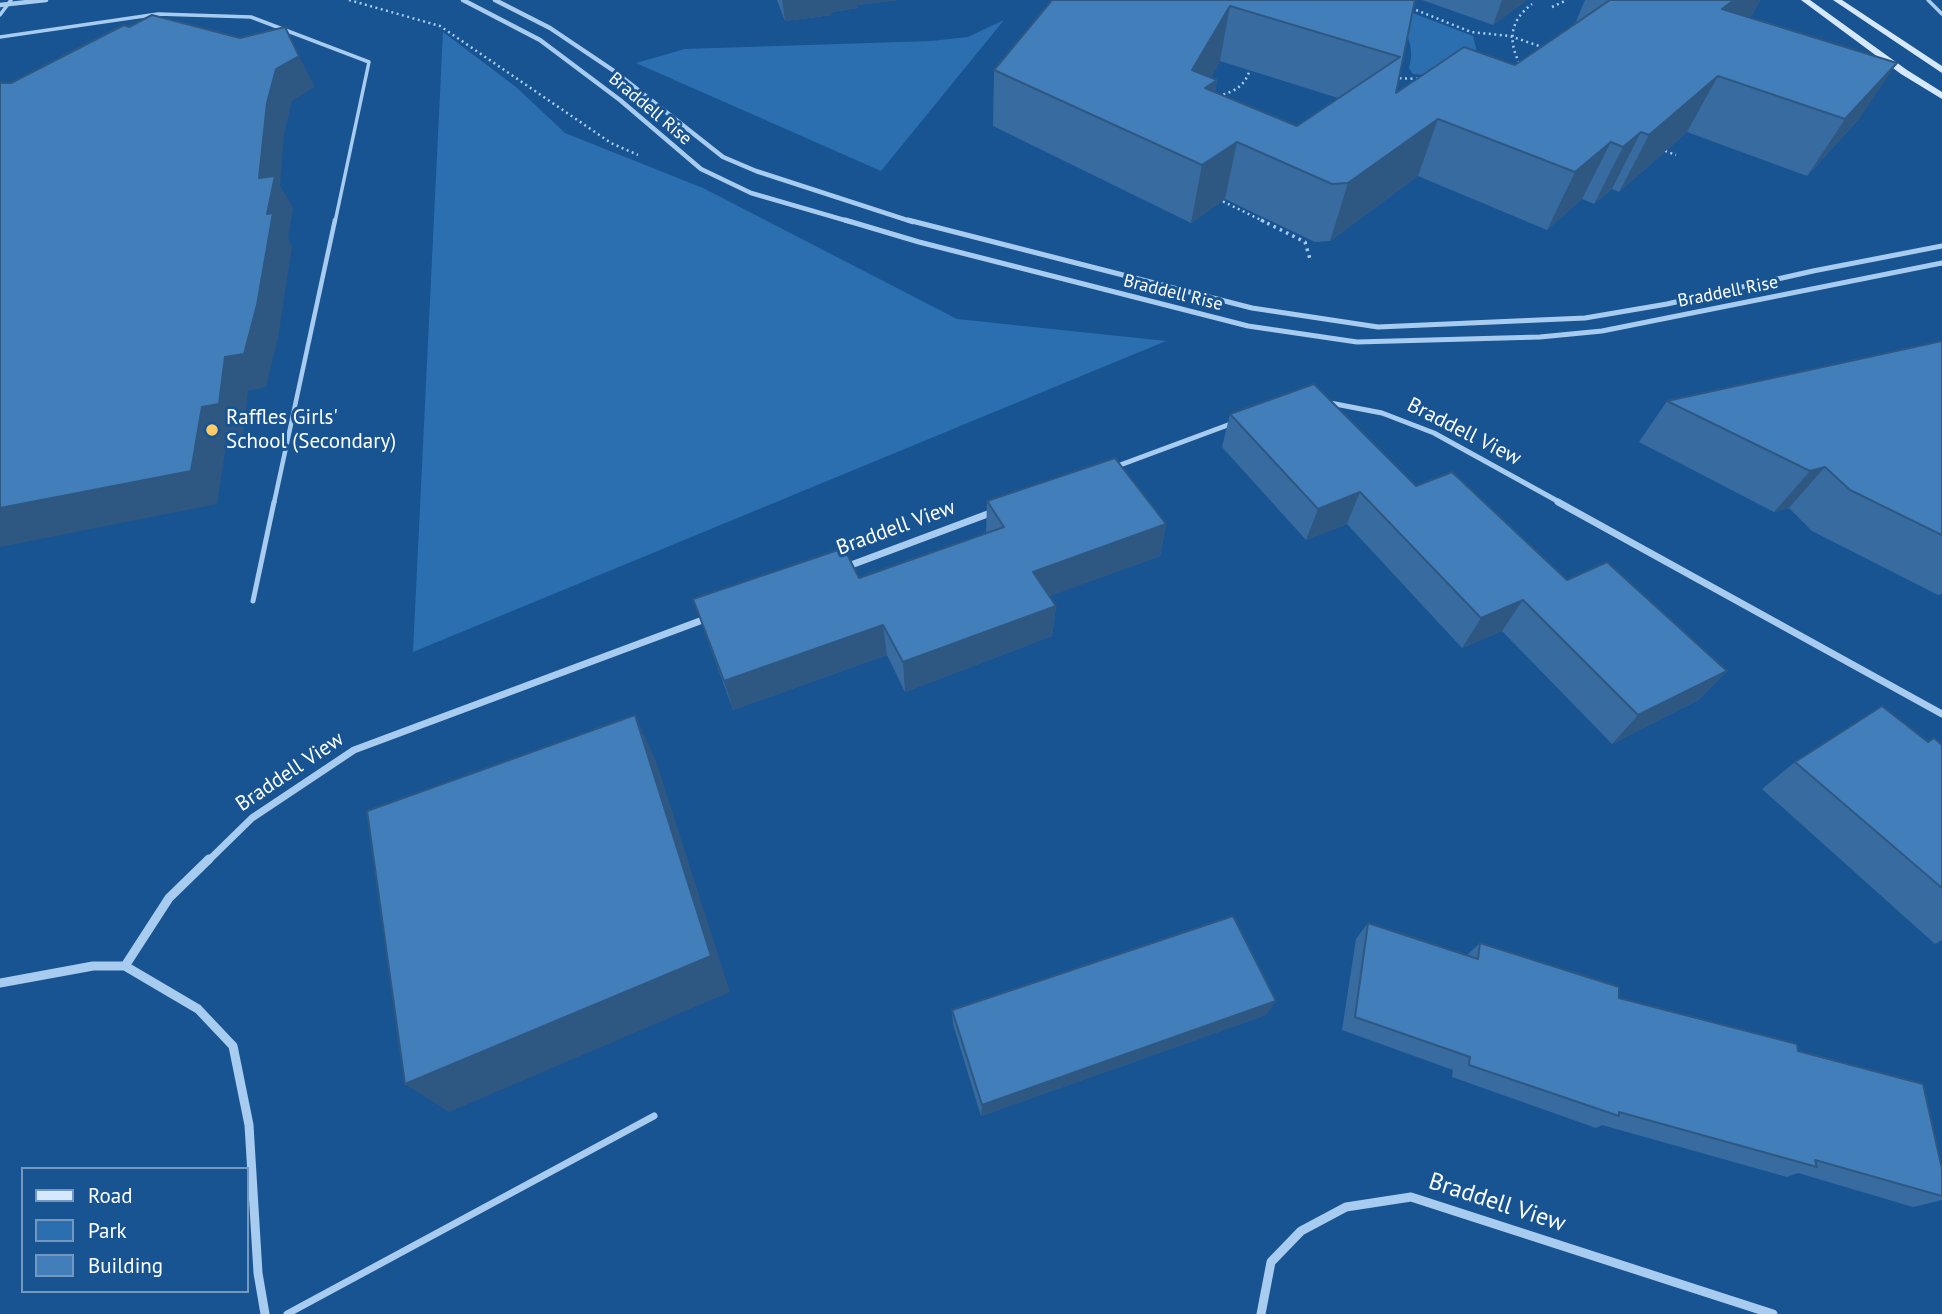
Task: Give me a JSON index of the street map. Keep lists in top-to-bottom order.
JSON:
{
  "streets": {
    "street": ["Braddell Rise", "Braddell View"]
  },
  "places": ["Raffles Girls' School (Secondary)"],
  "legend": ["Road", "Park", "Building"]
}
